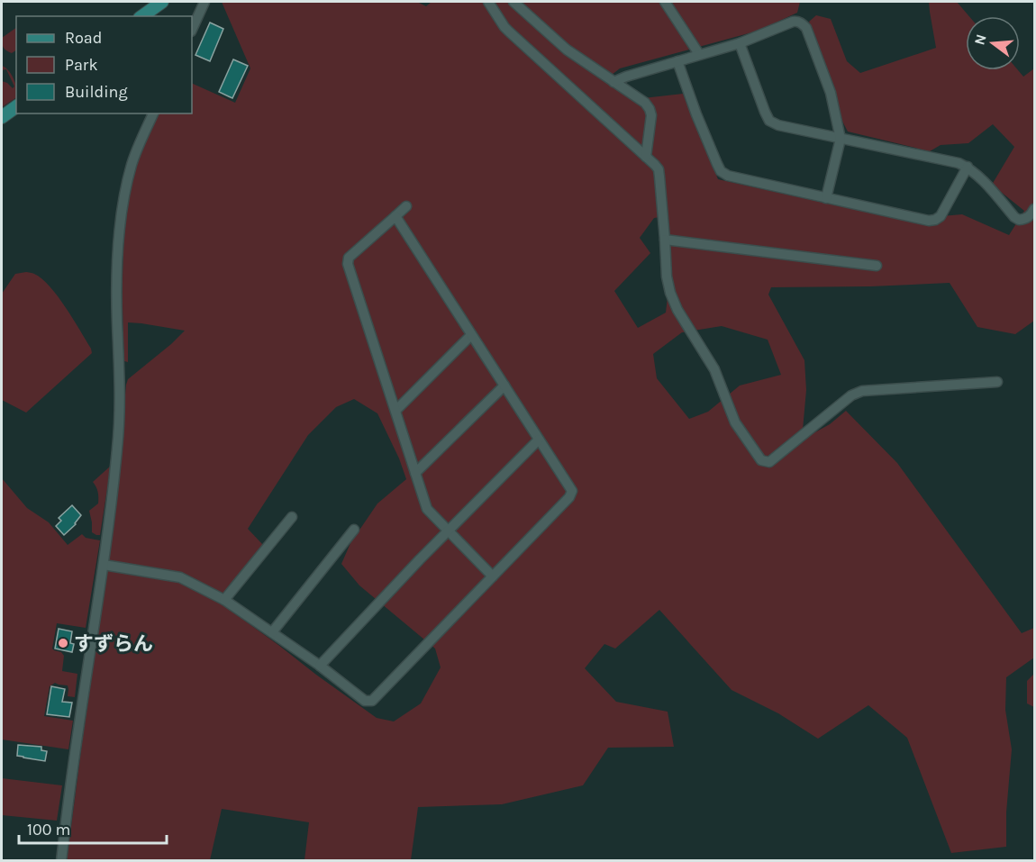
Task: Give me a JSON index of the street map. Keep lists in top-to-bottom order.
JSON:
{
  "places": ["すずらん"],
  "legend": ["Road", "Park", "Building"],
  "scale_bar": "100 m",
  "north": "left"
}
